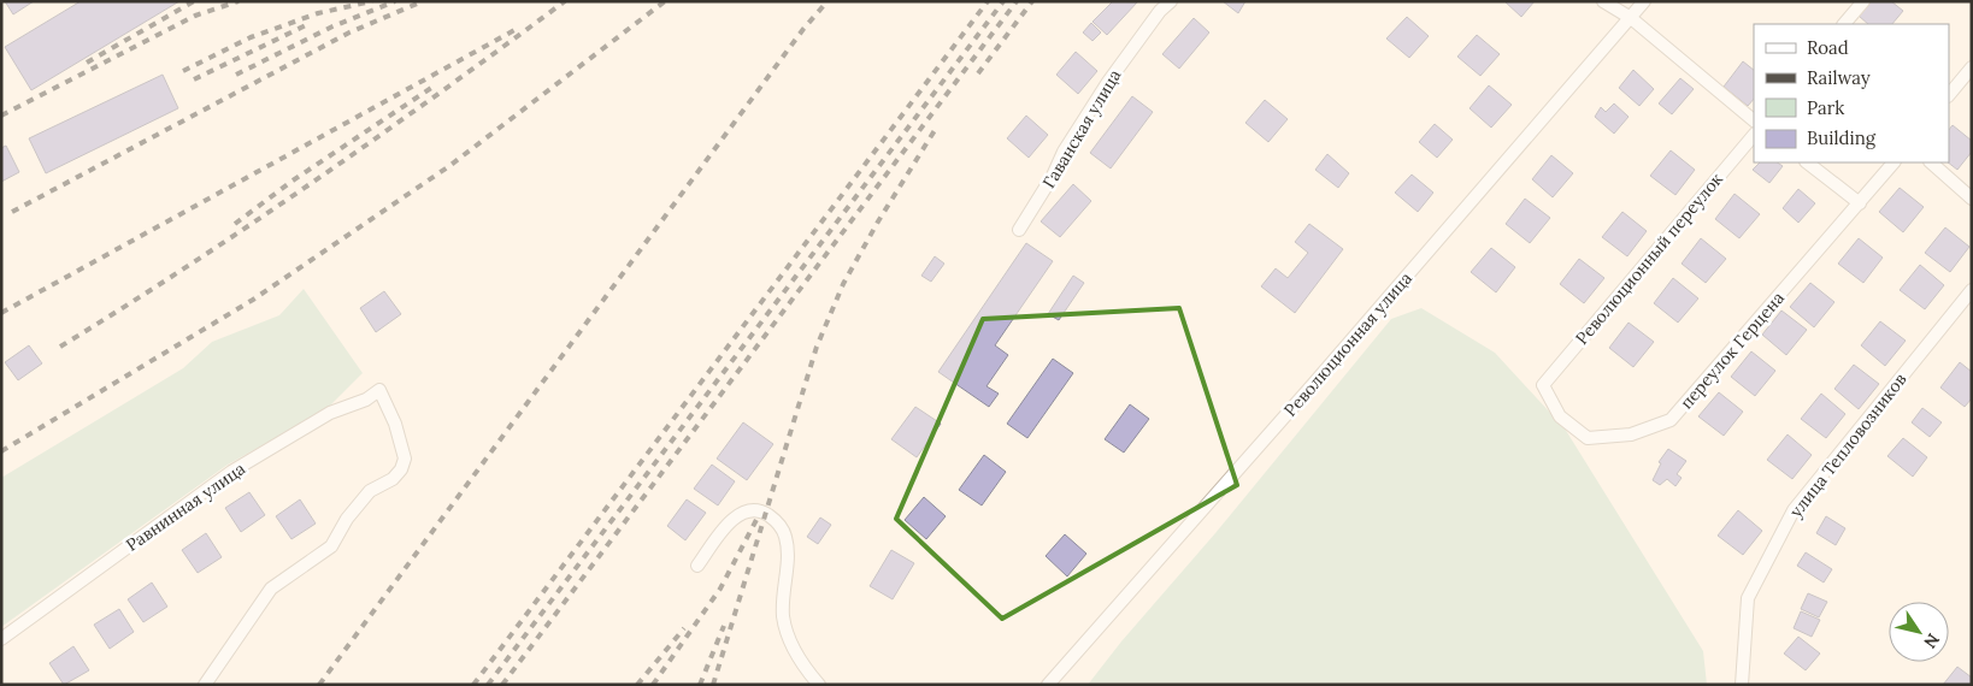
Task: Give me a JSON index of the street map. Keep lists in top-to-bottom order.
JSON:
{
  "streets": {
    "street": [
      "Гаванская улица",
      "Революционный переулок",
      "Революционная улица",
      "переулок Герцена",
      "улица Тепловозников",
      "Равнинная улица"
    ]
  },
  "crossings": [
    ["Революционный переулок", "переулок Герцена"]
  ],
  "legend": [
    "Road",
    "Railway",
    "Park",
    "Building"
  ],
  "north": "bottom right"
}
